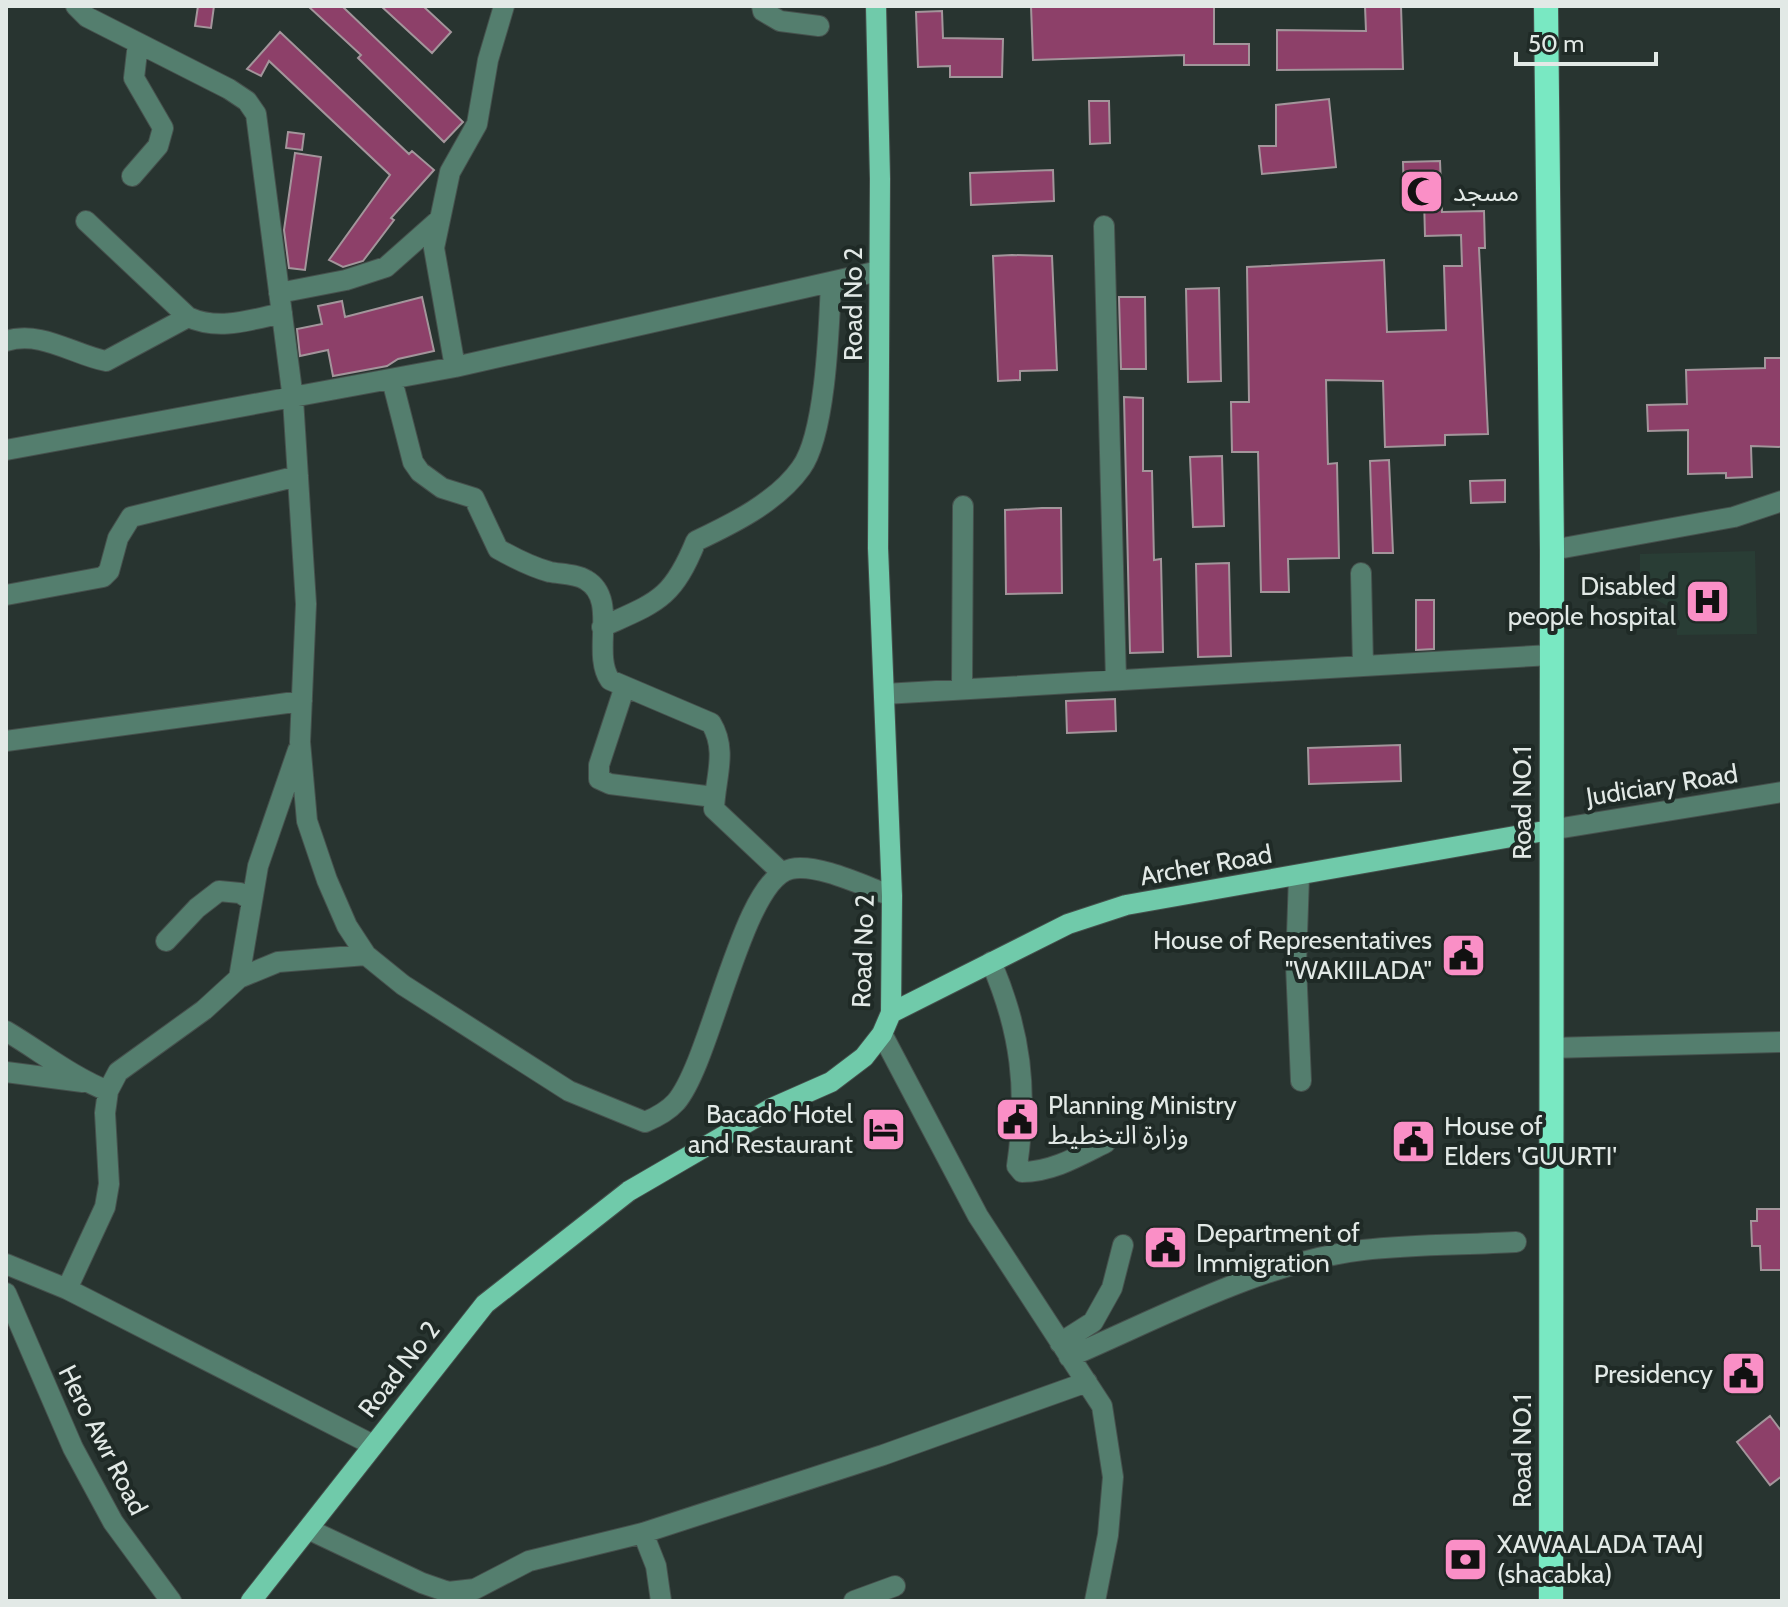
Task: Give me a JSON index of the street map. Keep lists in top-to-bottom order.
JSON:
{
  "streets": {
    "highway": ["Road NO.1"],
    "main road": ["Road No 2", "Archer Road"],
    "street": ["Judiciary Road", "Hero Awr Road"]
  },
  "crossings": [
    ["Road No 2", "Archer Road"],
    ["Judiciary Road", "Road NO.1"],
    ["Judiciary Road", "Archer Road"],
    ["Road NO.1", "Archer Road"]
  ],
  "places": {
    "mosque": ["مسجد"],
    "hospital": ["Disabled people hospital"],
    "public building": [
      "House of Representatives \"WAKIILADA\"",
      "Planning Ministry وزارة التخطيط",
      "House of Elders 'GUURTI'",
      "Department of Immigration",
      "Presidency"
    ],
    "hotel": ["Bacado Hotel and Restaurant"],
    "bank": ["XAWAALADA TAAJ (shacabka)"]
  },
  "scale_bar": "50 m"
}
